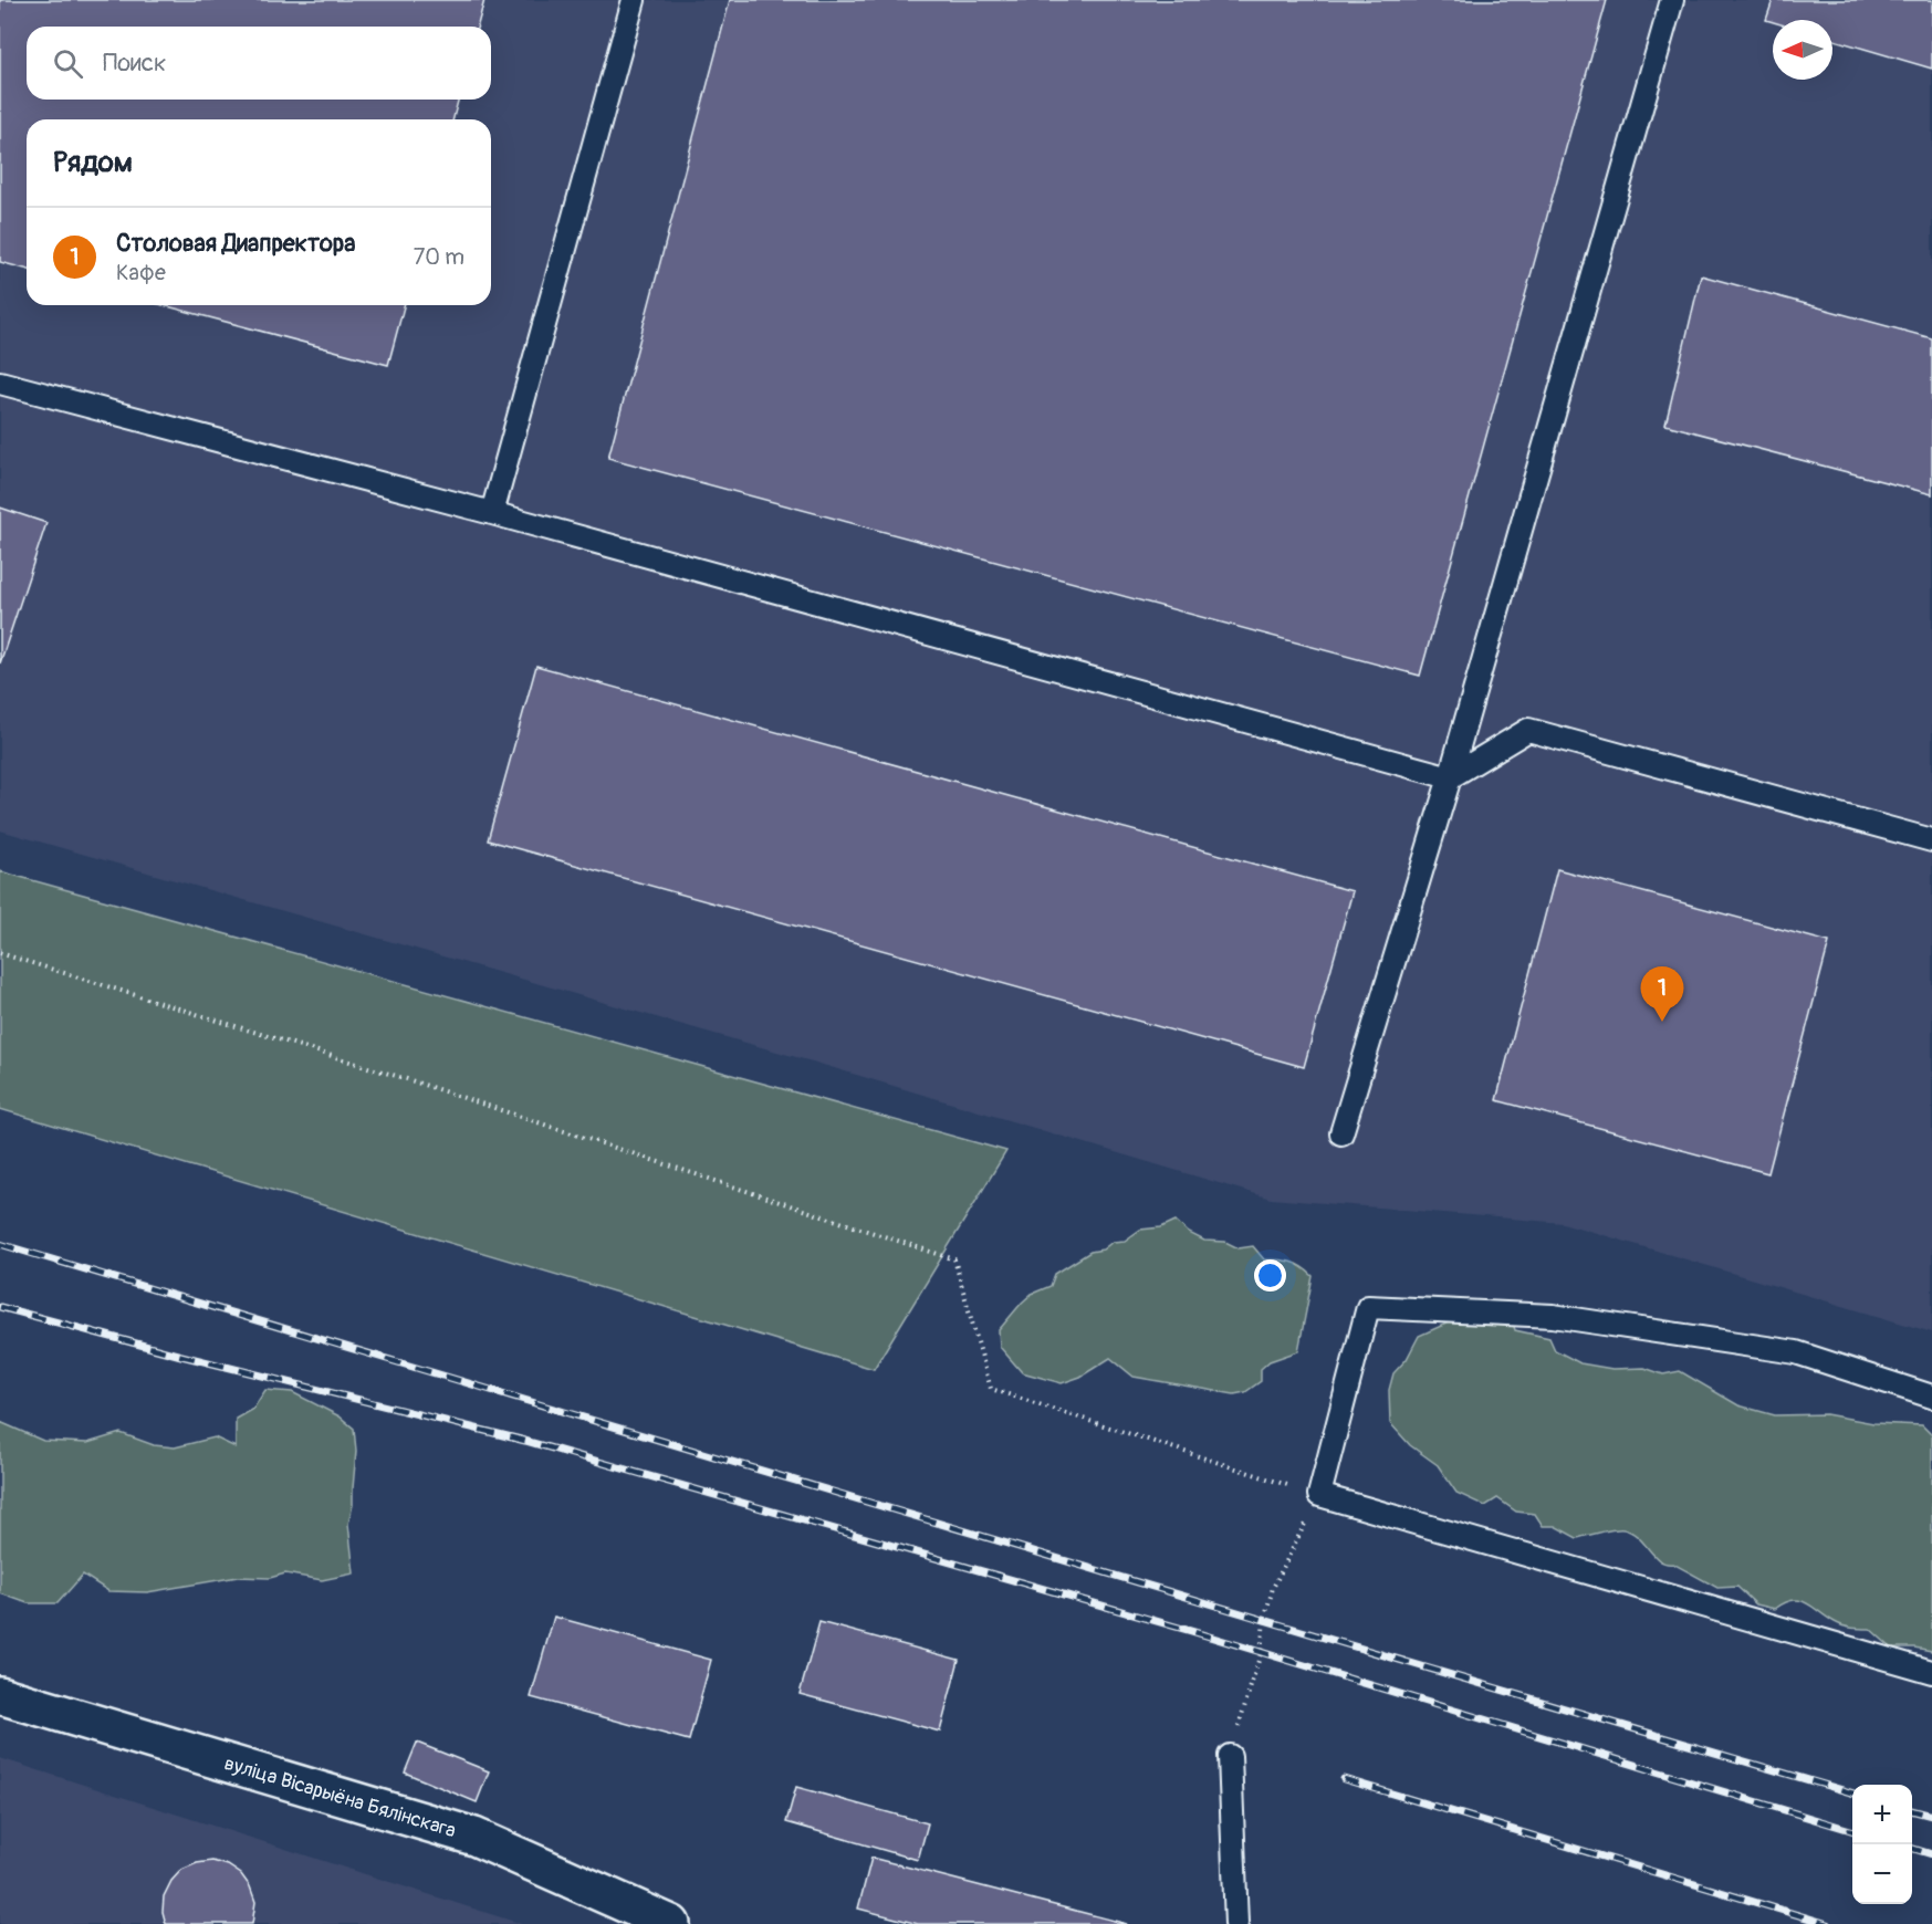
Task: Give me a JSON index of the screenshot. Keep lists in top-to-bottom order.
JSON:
{
  "streets": {
    "street": ["вуліца Вісарыёна Бялінскага"]
  },
  "north": "left",
  "page": {
    "search": "Поиск",
    "heading": "Рядом",
    "list": [
      {
        "mark": "1",
        "name": "Столовая Диапректора",
        "note": "Кафе",
        "value": "70 m"
      }
    ],
    "pins": "1",
    "map_buttons": ["+", "−"]
  }
}
